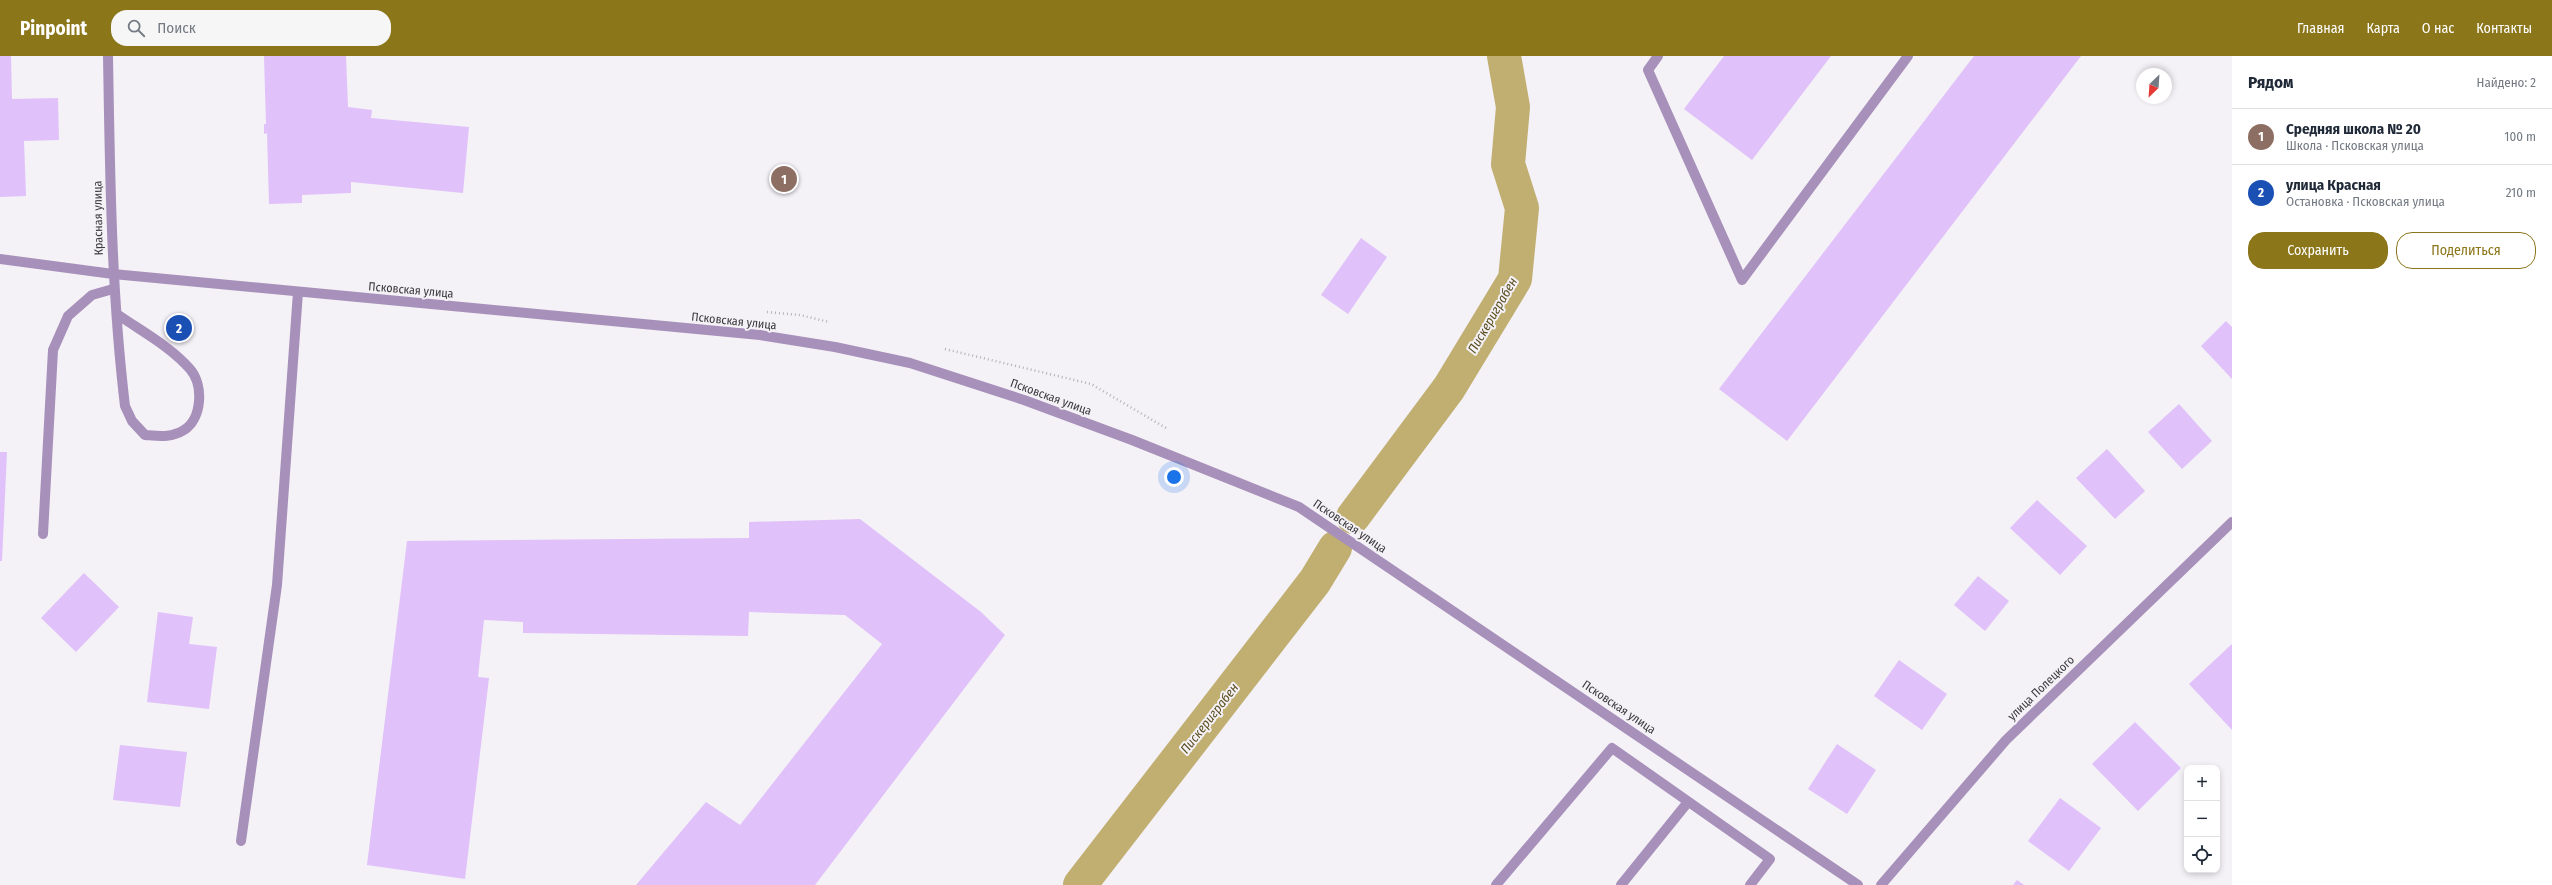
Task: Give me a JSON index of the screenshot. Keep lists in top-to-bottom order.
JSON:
{
  "streets": {
    "street": ["Красная улица", "Псковская улица", "улица Полецкого"]
  },
  "crossings": [
    ["Красная улица", "Псковская улица"]
  ],
  "water": ["Пискериграбен"],
  "north": "bottom left",
  "page": {
    "header": "Pinpoint",
    "search": "Поиск",
    "nav": [
      "Главная",
      "Карта",
      "О нас",
      "Контакты"
    ],
    "heading": ["Рядом", "Найдено: 2"],
    "list": [
      {
        "mark": "1",
        "name": "Средняя школа № 20",
        "note": "Школа · Псковская улица",
        "value": "100 m"
      },
      {
        "mark": "2",
        "name": "улица Красная",
        "note": "Остановка · Псковская улица",
        "value": "210 m"
      }
    ],
    "pins": ["1", "2"],
    "buttons": ["Сохранить", "Поделиться"],
    "map_buttons": ["+", "−"]
  }
}
